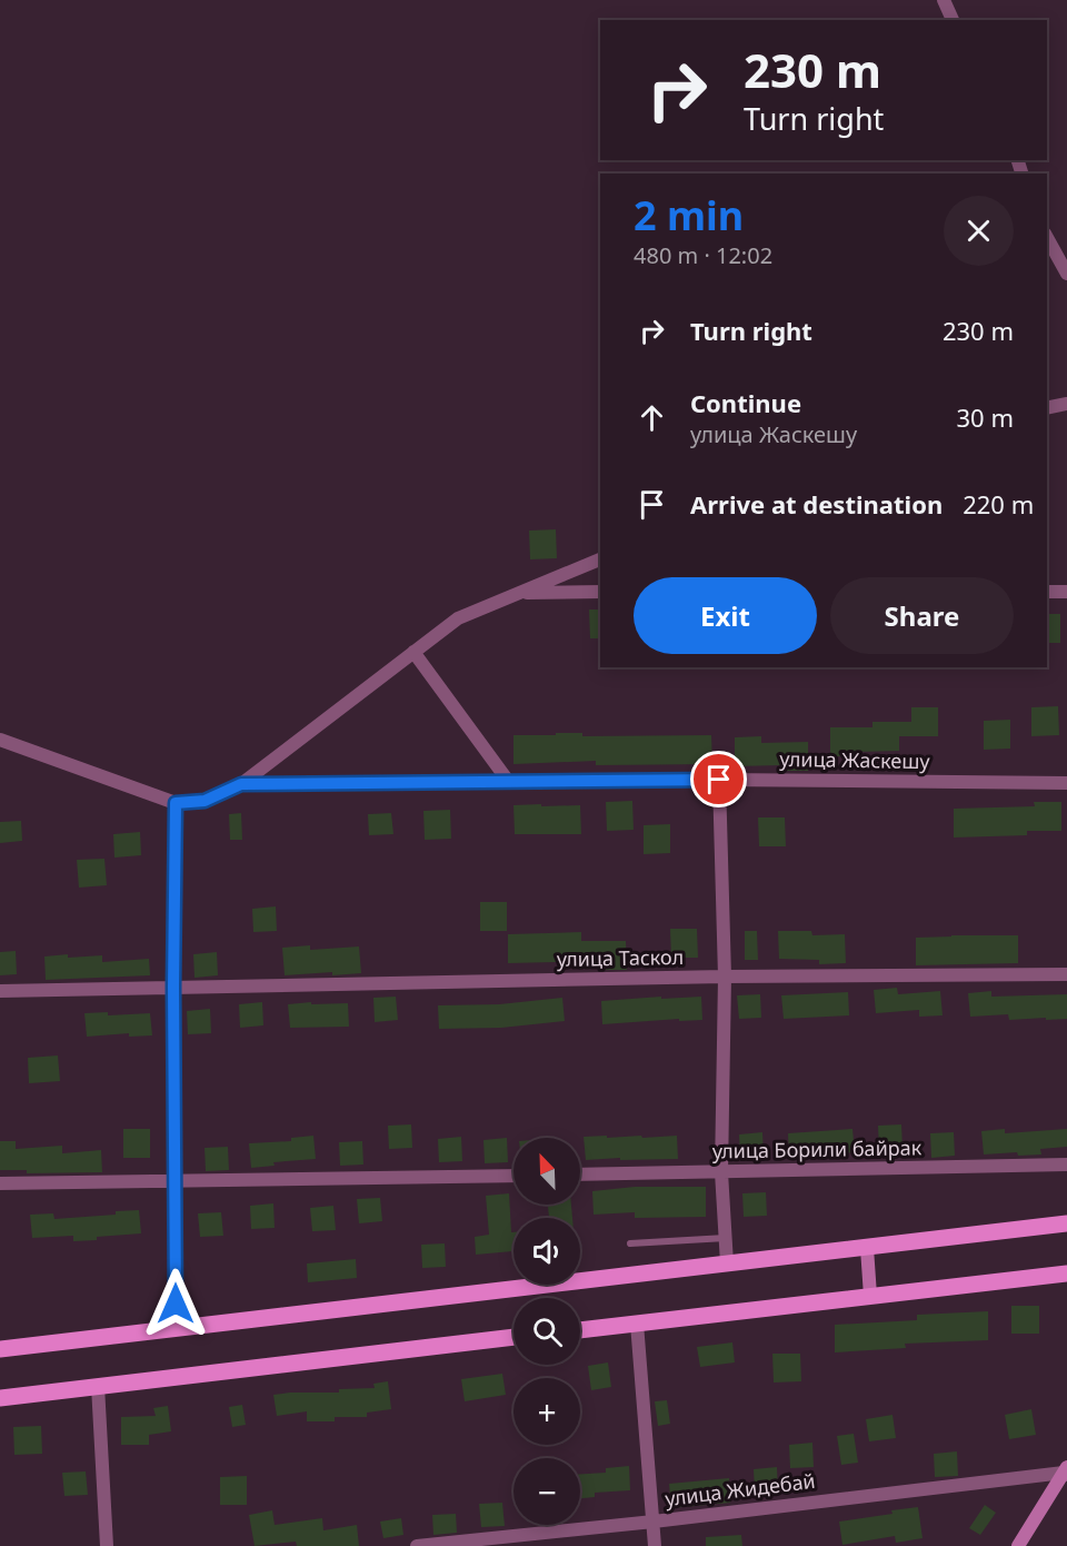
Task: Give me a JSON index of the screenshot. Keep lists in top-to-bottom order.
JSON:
{
  "streets": {
    "street": [
      "улица Жаскешу",
      "улица Таскол",
      "улица Борили байрак",
      "улица Жидебай"
    ]
  },
  "north": "top left",
  "page": {
    "turn": ["230 m", "Turn right"],
    "heading": ["2 min", "480 m · 12:02"],
    "list": [
      {
        "name": "Turn right",
        "value": "230 m"
      },
      {
        "name": "Continue",
        "note": "улица Жаскешу",
        "value": "30 m"
      },
      {
        "name": "Arrive at destination",
        "value": "220 m"
      }
    ],
    "buttons": ["Exit", "Share"],
    "map_buttons": ["+", "−"]
  }
}
